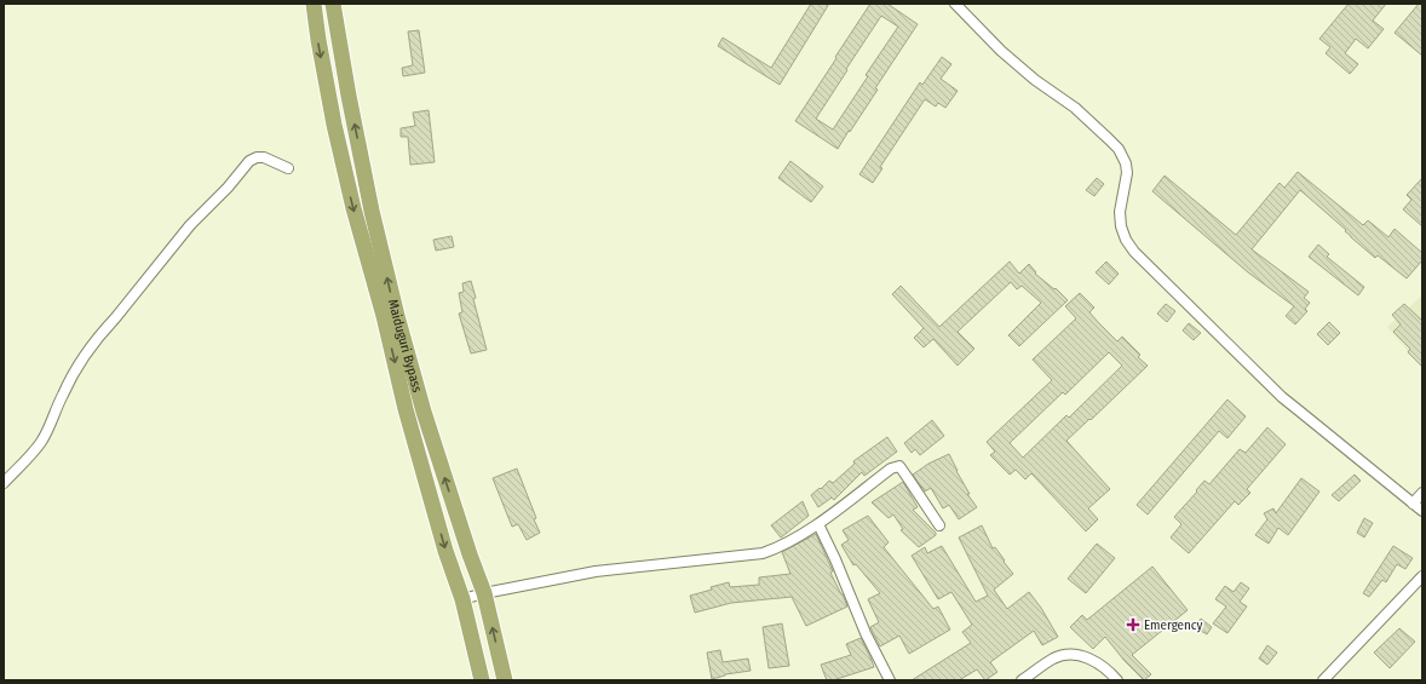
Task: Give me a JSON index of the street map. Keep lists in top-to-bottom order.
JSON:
{
  "streets": {
    "highway": ["Maiduguri Bypass"]
  },
  "places": {
    "health": ["Emergency"]
  }
}
